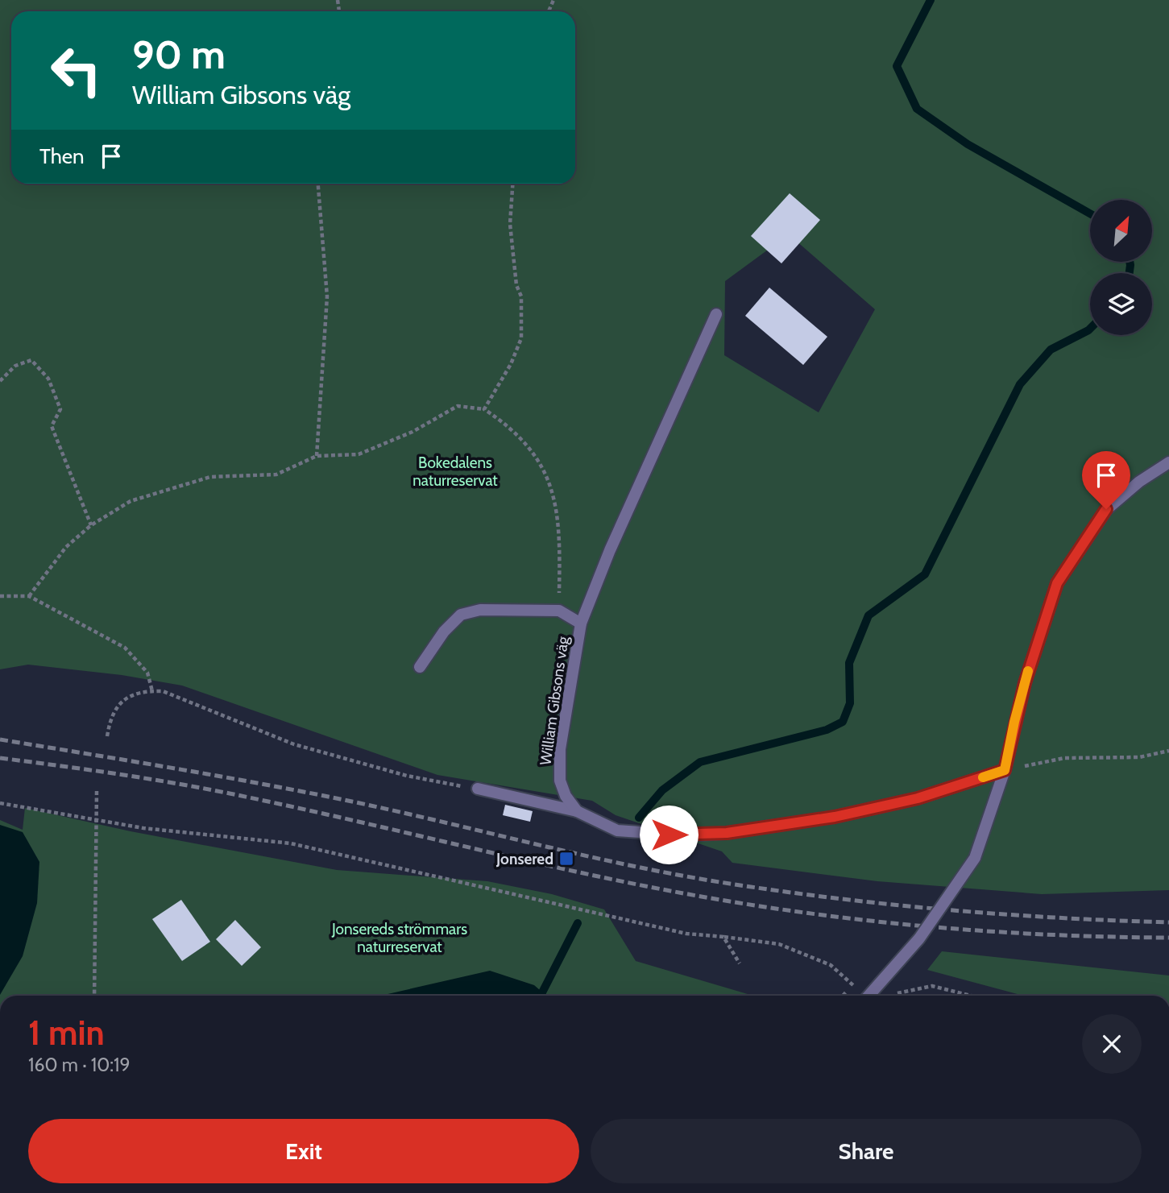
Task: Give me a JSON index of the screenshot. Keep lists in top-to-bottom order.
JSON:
{
  "streets": {
    "street": ["William Gibsons väg"]
  },
  "parks": ["Bokedalens naturreservat", "Jonsereds strömmars naturreservat"],
  "places": {
    "transit": ["Jonsered"]
  },
  "north": "top right",
  "page": {
    "turn": ["90 m", "William Gibsons väg"],
    "then": "Then",
    "heading": ["1 min", "160 m · 10:19"],
    "buttons": ["Exit", "Share"]
  }
}
